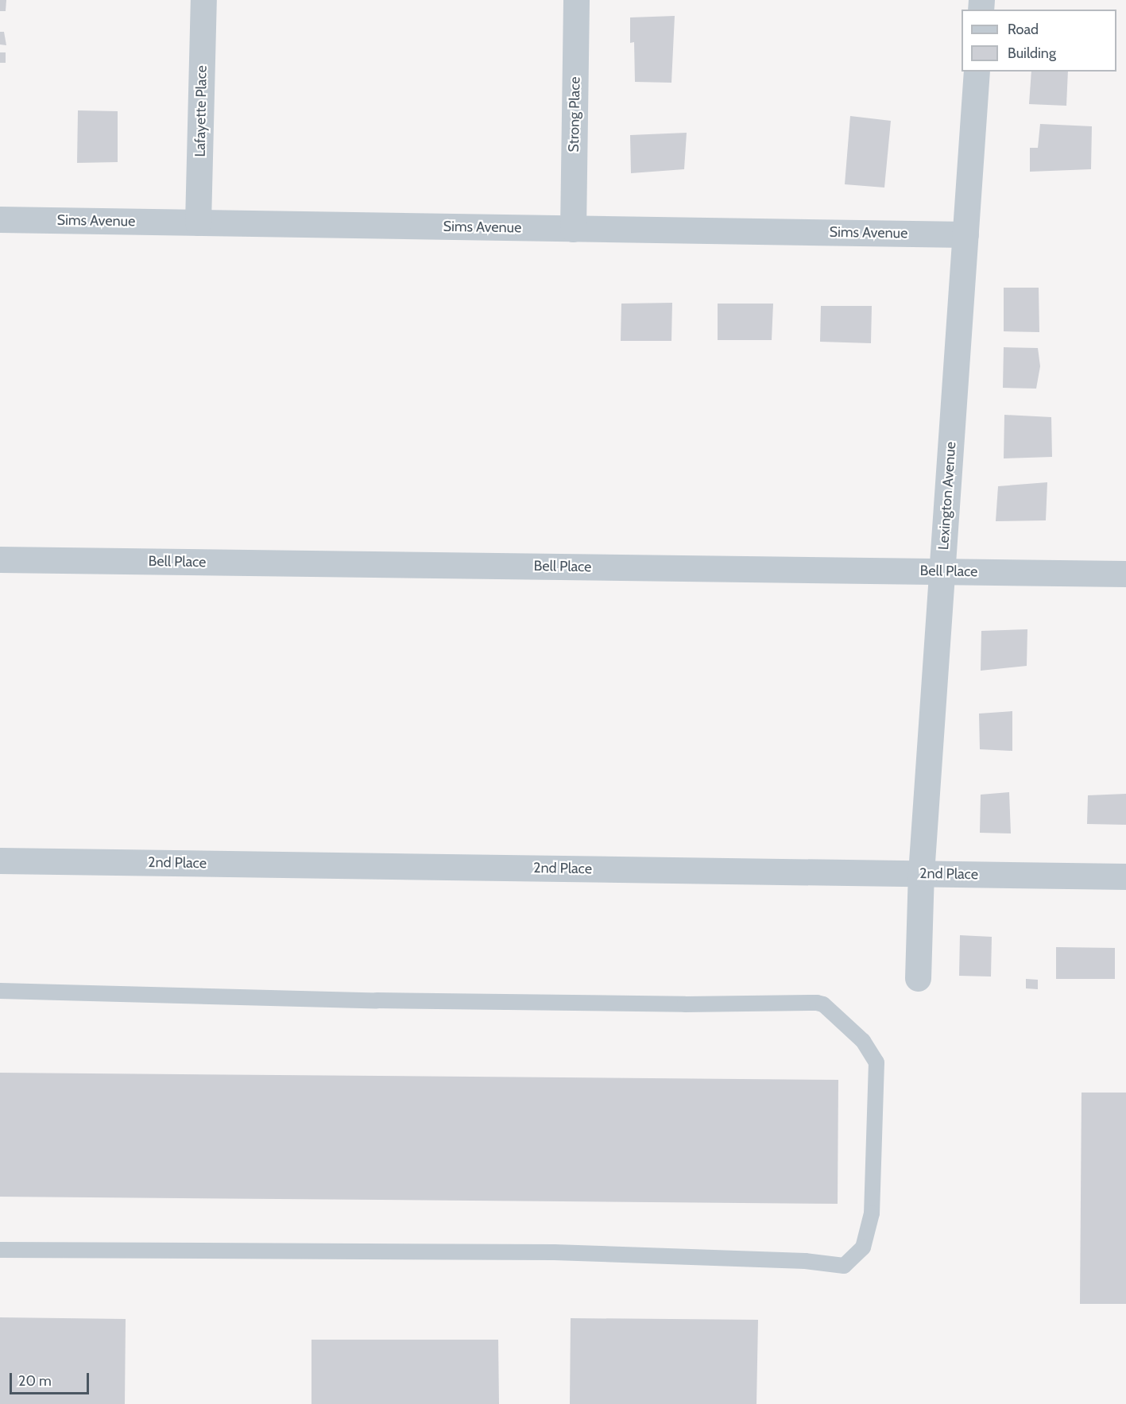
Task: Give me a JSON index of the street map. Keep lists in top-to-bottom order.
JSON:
{
  "streets": {
    "street": [
      "Lafayette Place",
      "Strong Place",
      "Sims Avenue",
      "Lexington Avenue",
      "Bell Place",
      "2nd Place"
    ]
  },
  "crossings": [
    ["Lafayette Place", "Sims Avenue"],
    ["Strong Place", "Sims Avenue"],
    ["Sims Avenue", "Lexington Avenue"],
    ["Lexington Avenue", "Bell Place"],
    ["Lexington Avenue", "2nd Place"]
  ],
  "legend": ["Road", "Building"],
  "scale_bar": "20 m"
}
